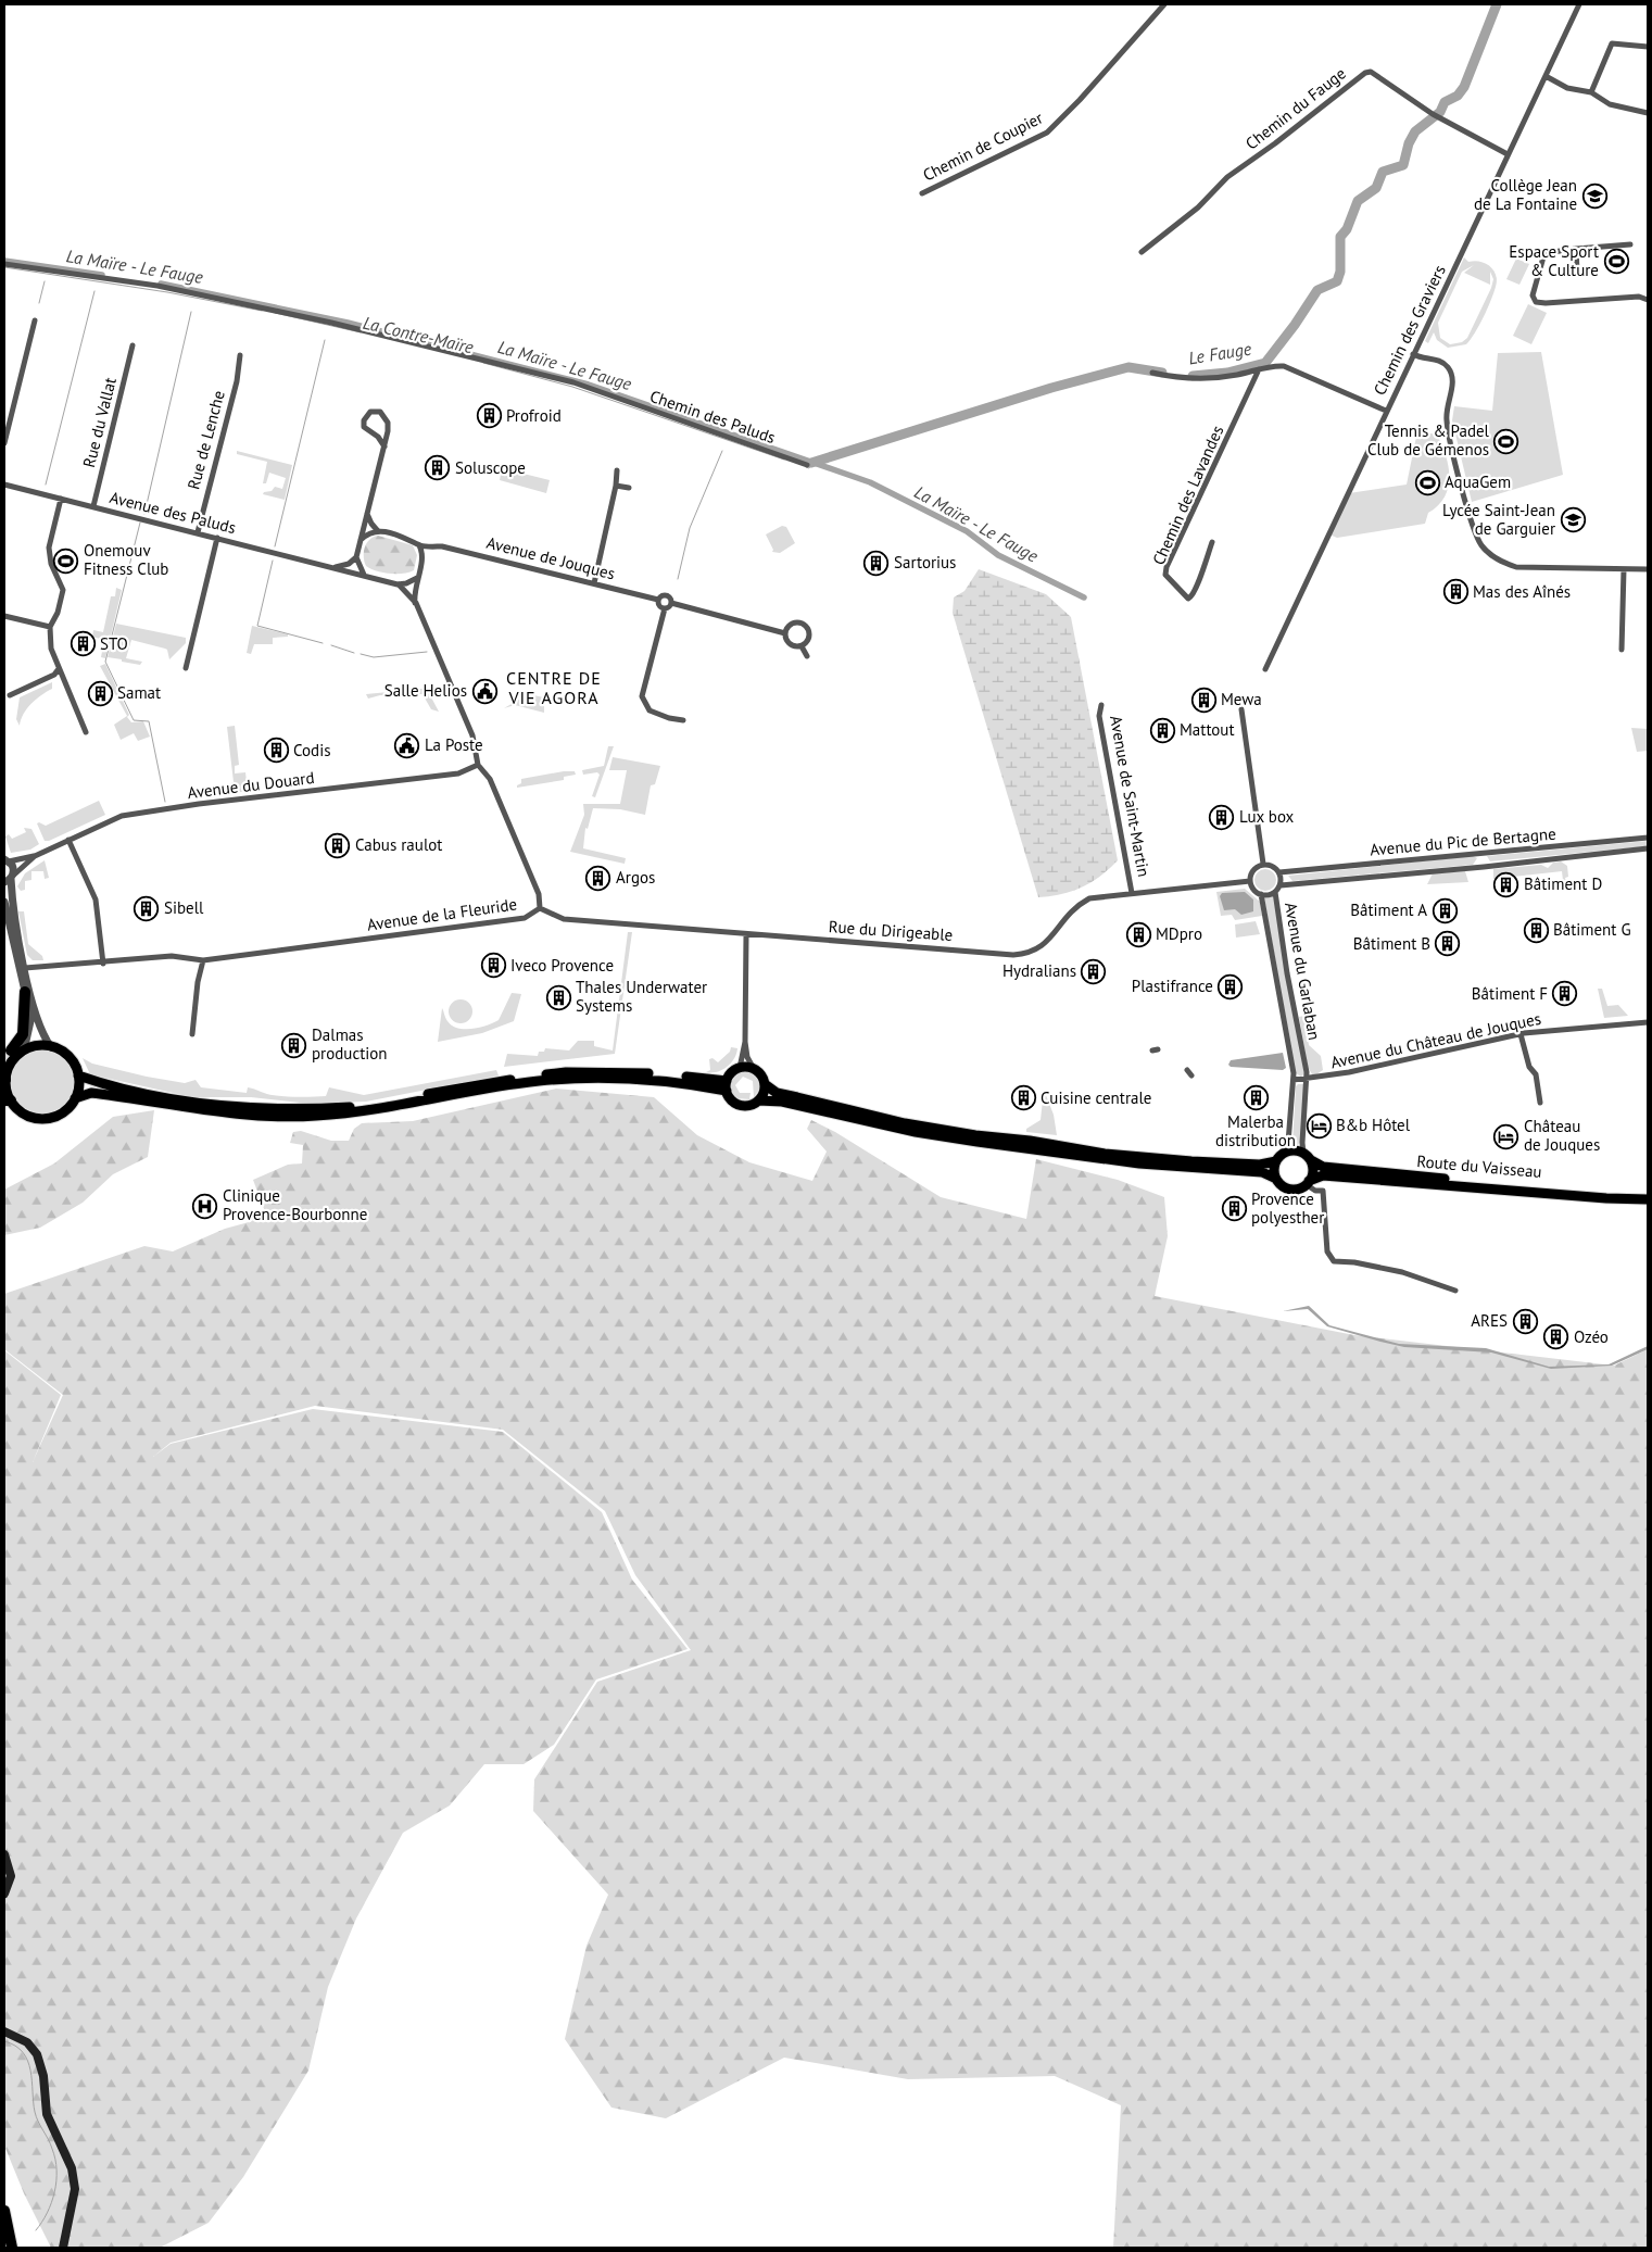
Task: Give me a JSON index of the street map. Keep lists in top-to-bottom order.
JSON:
{
  "streets": {
    "main road": ["Route du Vaisseau"],
    "street": [
      "Chemin du Fauge",
      "Chemin de Coupier",
      "Chemin des Graviers",
      "Chemin des Paluds",
      "Rue du Vallat",
      "Rue de Lenche",
      "Chemin des Lavandes",
      "Avenue des Paluds",
      "Avenue de Jouques",
      "Avenue du Douard",
      "Avenue de Saint-Martin",
      "Avenue du Pic de Bertagne",
      "Avenue de la Fleuride",
      "Rue du Dirigeable",
      "Avenue du Garlaban",
      "Avenue du Château de Jouques"
    ]
  },
  "crossings": [
    ["Chemin du Fauge", "Chemin des Graviers"],
    ["Rue du Vallat", "Avenue des Paluds"],
    ["Rue de Lenche", "Avenue des Paluds"],
    ["Avenue des Paluds", "Avenue de Jouques"],
    ["Avenue de Saint-Martin", "Rue du Dirigeable"],
    ["Avenue du Pic de Bertagne", "Avenue du Garlaban"],
    ["Avenue de la Fleuride", "Rue du Dirigeable"],
    ["Avenue du Garlaban", "Avenue du Château de Jouques"],
    ["Avenue du Garlaban", "Route du Vaisseau"]
  ],
  "districts": ["CENTRE DE VIE AGORA"],
  "water": ["La Maïre - Le Fauge", "La Contre-Maïre", "Le Fauge"],
  "places": {
    "school or university": ["Collège Jean de La Fontaine", "Lycée Saint-Jean de Garguier"],
    "sports": [
      "Espace Sport & Culture",
      "Tennis & Padel Club de Gémenos",
      "AquaGem",
      "Onemouv Fitness Club"
    ],
    "building": [
      "Profroid",
      "Soluscope",
      "Sartorius",
      "Mas des Aînés",
      "STO",
      "Samat",
      "Mewa",
      "Mattout",
      "Codis",
      "Lux box",
      "Cabus raulot",
      "Argos",
      "Bâtiment D",
      "Sibell",
      "Bâtiment A",
      "Bâtiment G",
      "MDpro",
      "Bâtiment B",
      "Iveco Provence",
      "Hydralians",
      "Plastifrance",
      "Bâtiment F",
      "Thales Underwater Systems",
      "Dalmas production",
      "Malerba distribution",
      "Cuisine centrale",
      "Provence polyesther",
      "ARES",
      "Ozéo"
    ],
    "public building": ["Salle Helios", "La Poste"],
    "hotel": ["B&b Hôtel", "Château de Jouques"],
    "hospital": ["Clinique Provence-Bourbonne"]
  }
}
